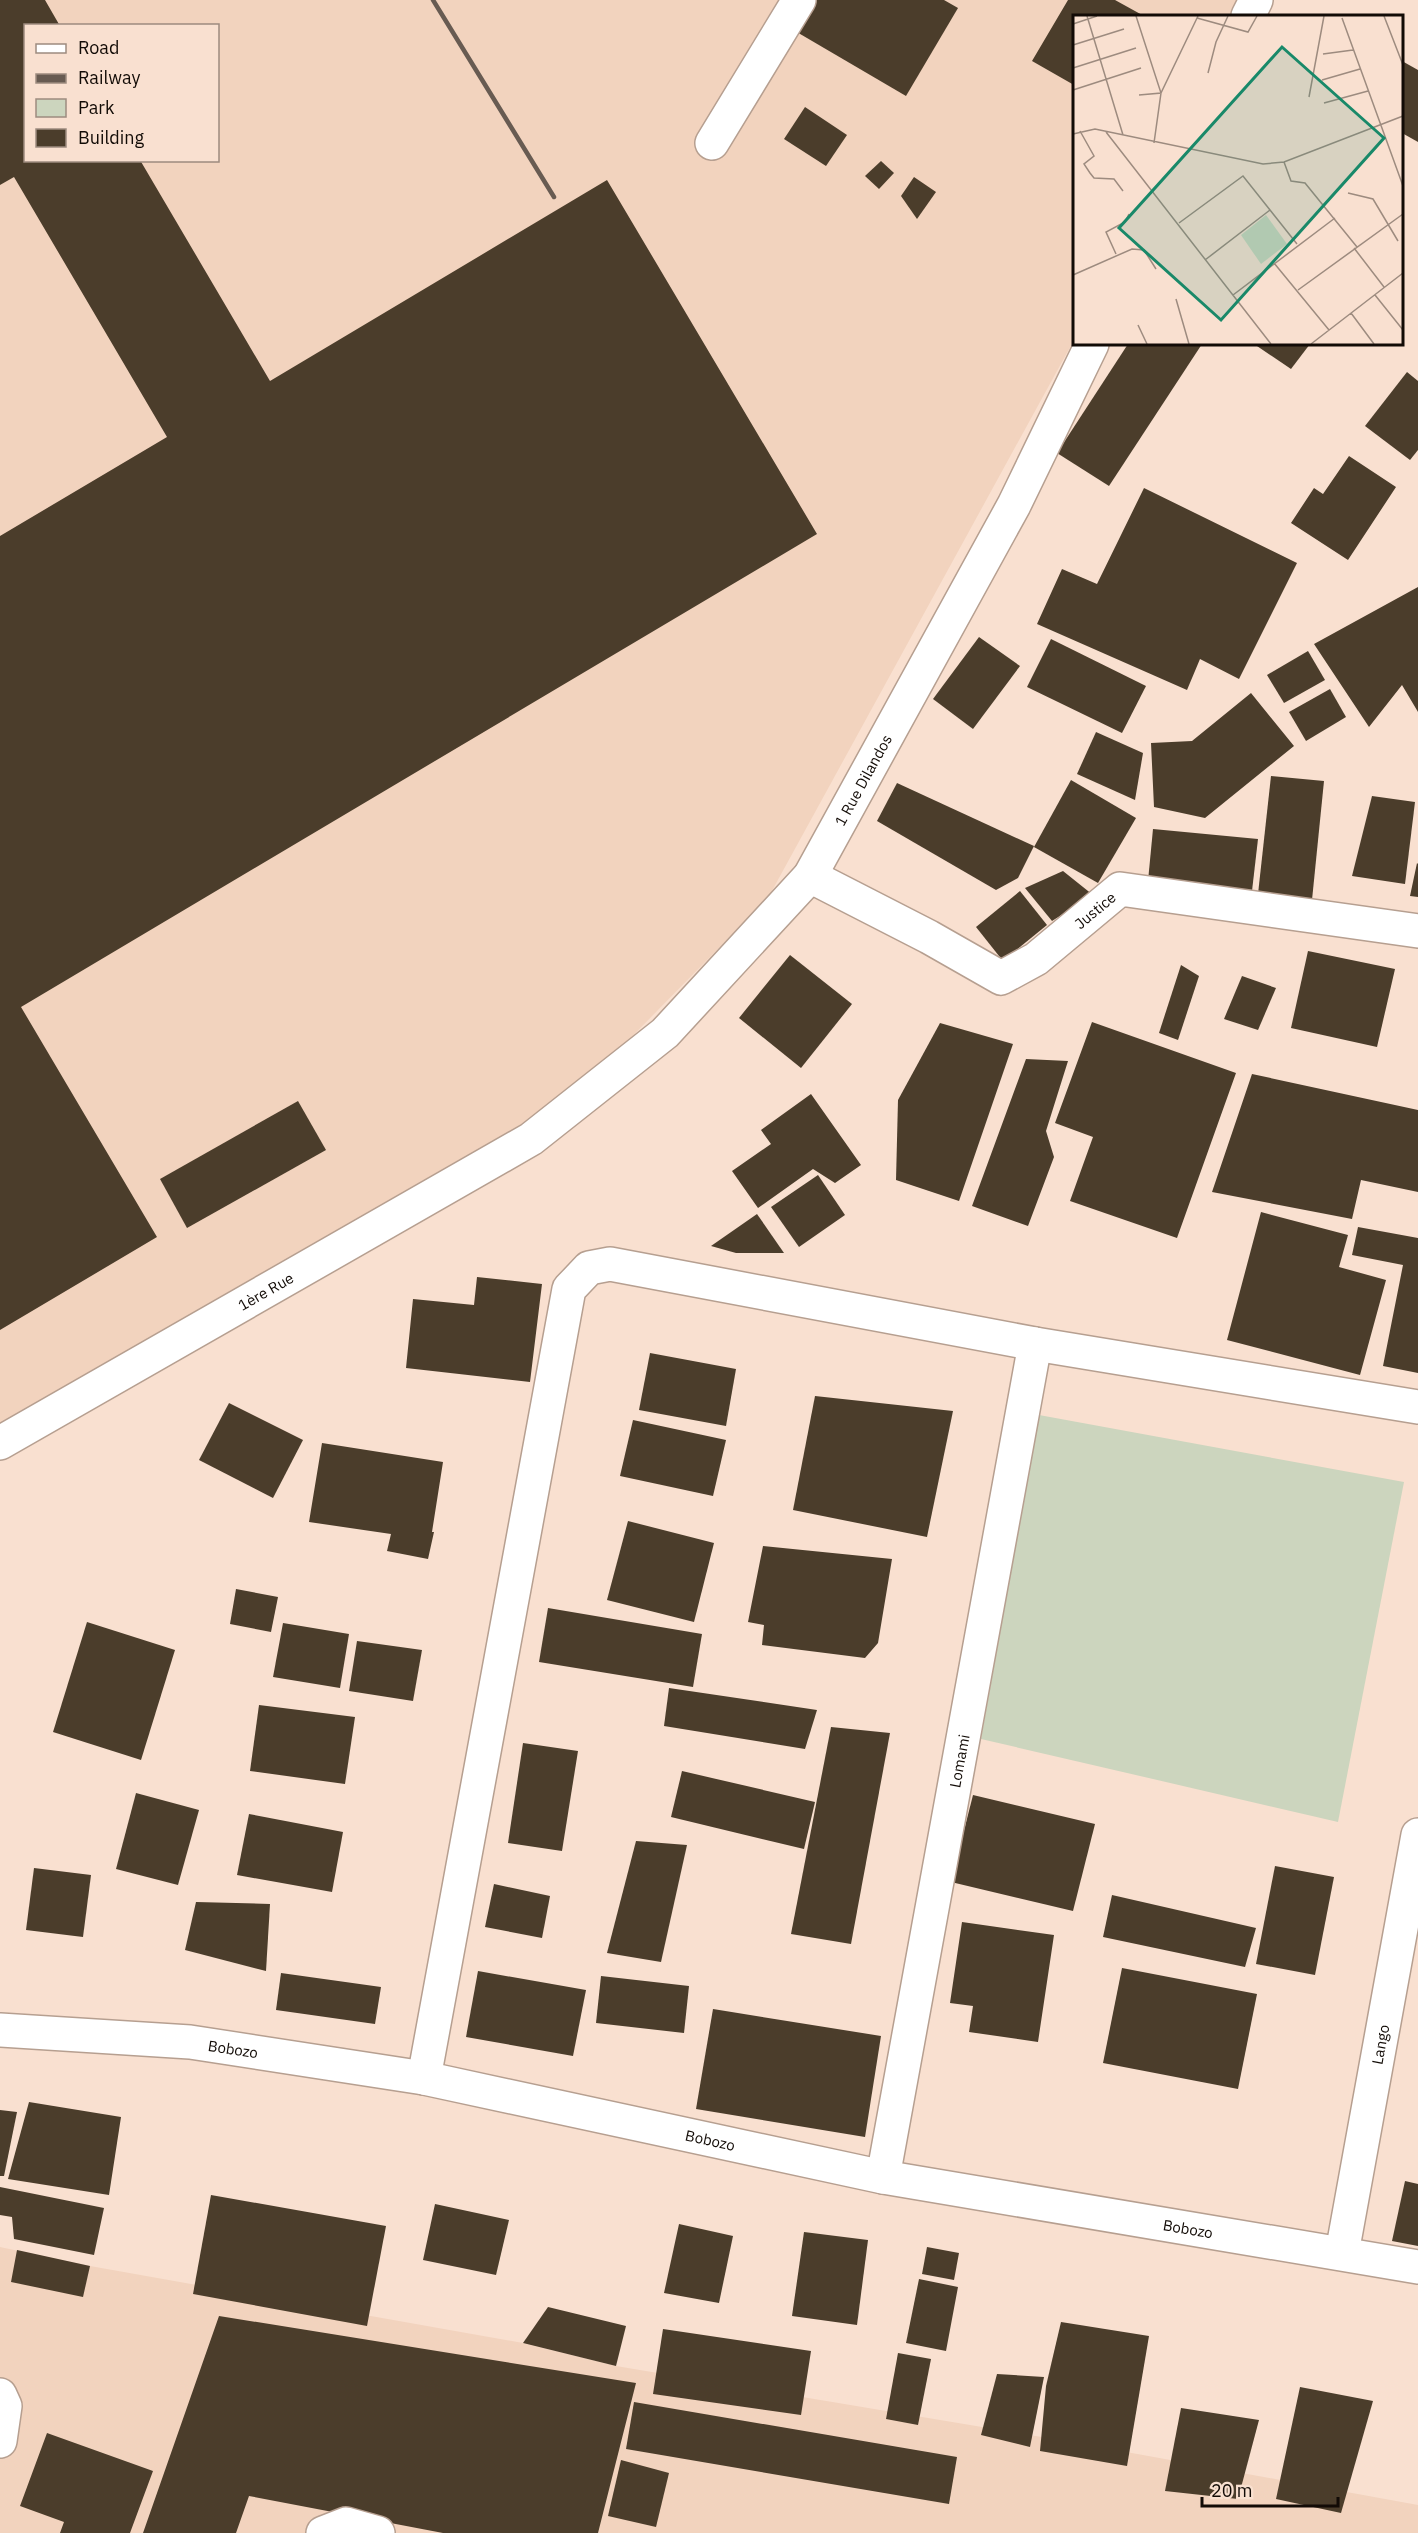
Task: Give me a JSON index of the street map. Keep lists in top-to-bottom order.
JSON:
{
  "streets": {
    "street": [
      "1 Rue Dilandos",
      "Justice",
      "1ère Rue",
      "Lomami",
      "Lango",
      "Bobozo"
    ]
  },
  "crossings": [
    ["1 Rue Dilandos", "Justice"],
    ["1 Rue Dilandos", "1ère Rue"],
    ["Lomami", "Bobozo"],
    ["Lango", "Bobozo"]
  ],
  "legend": [
    "Road",
    "Railway",
    "Park",
    "Building"
  ],
  "scale_bar": "20 m"
}
